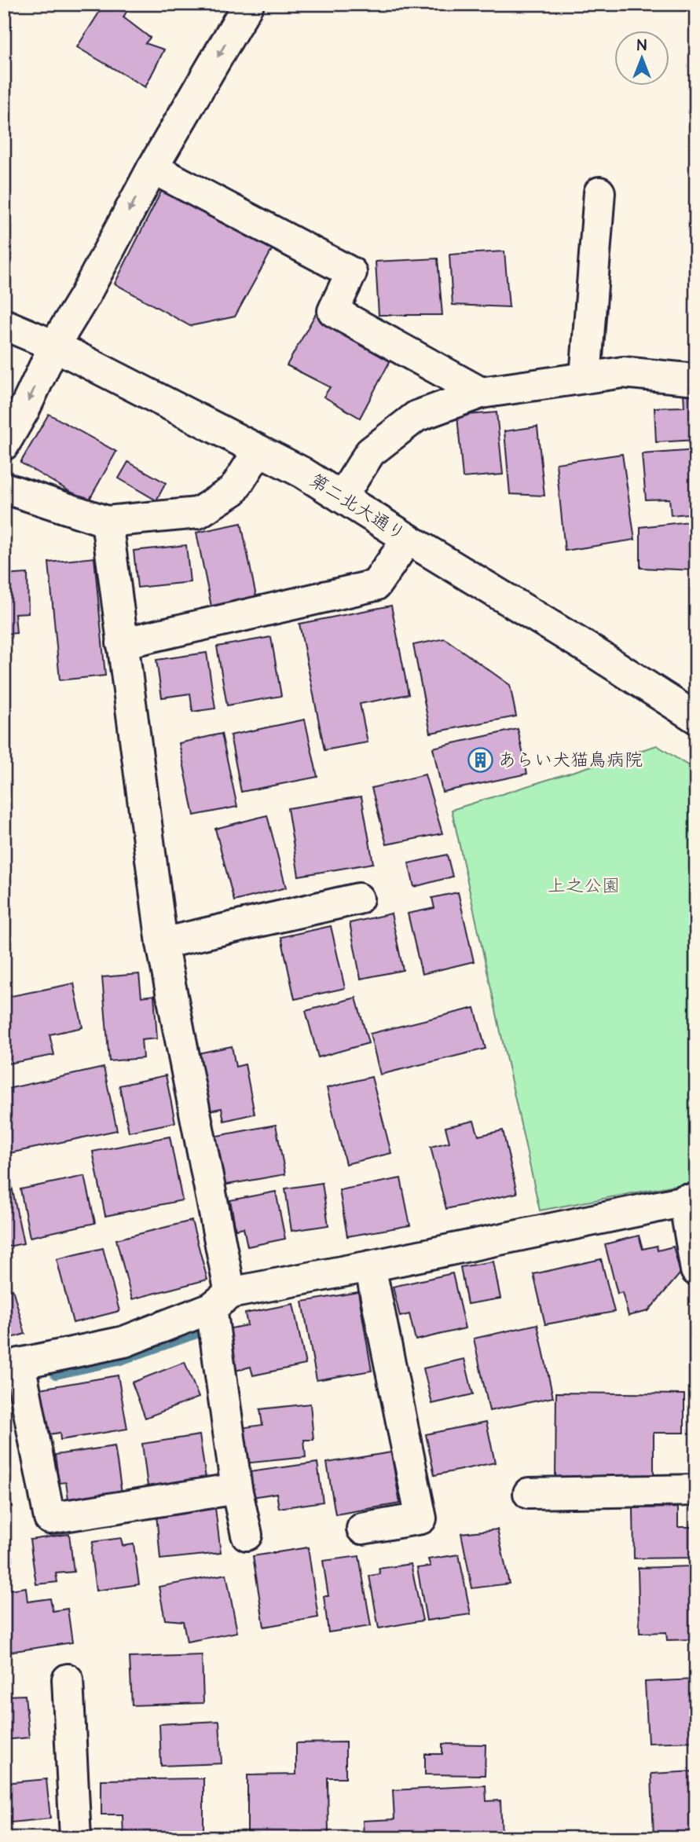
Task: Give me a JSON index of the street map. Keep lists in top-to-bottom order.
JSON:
{
  "streets": {
    "street": ["第二北大通り"]
  },
  "parks": ["上之公園"],
  "places": {
    "building": ["あらい犬猫鳥病院"]
  },
  "north": "top"
}
